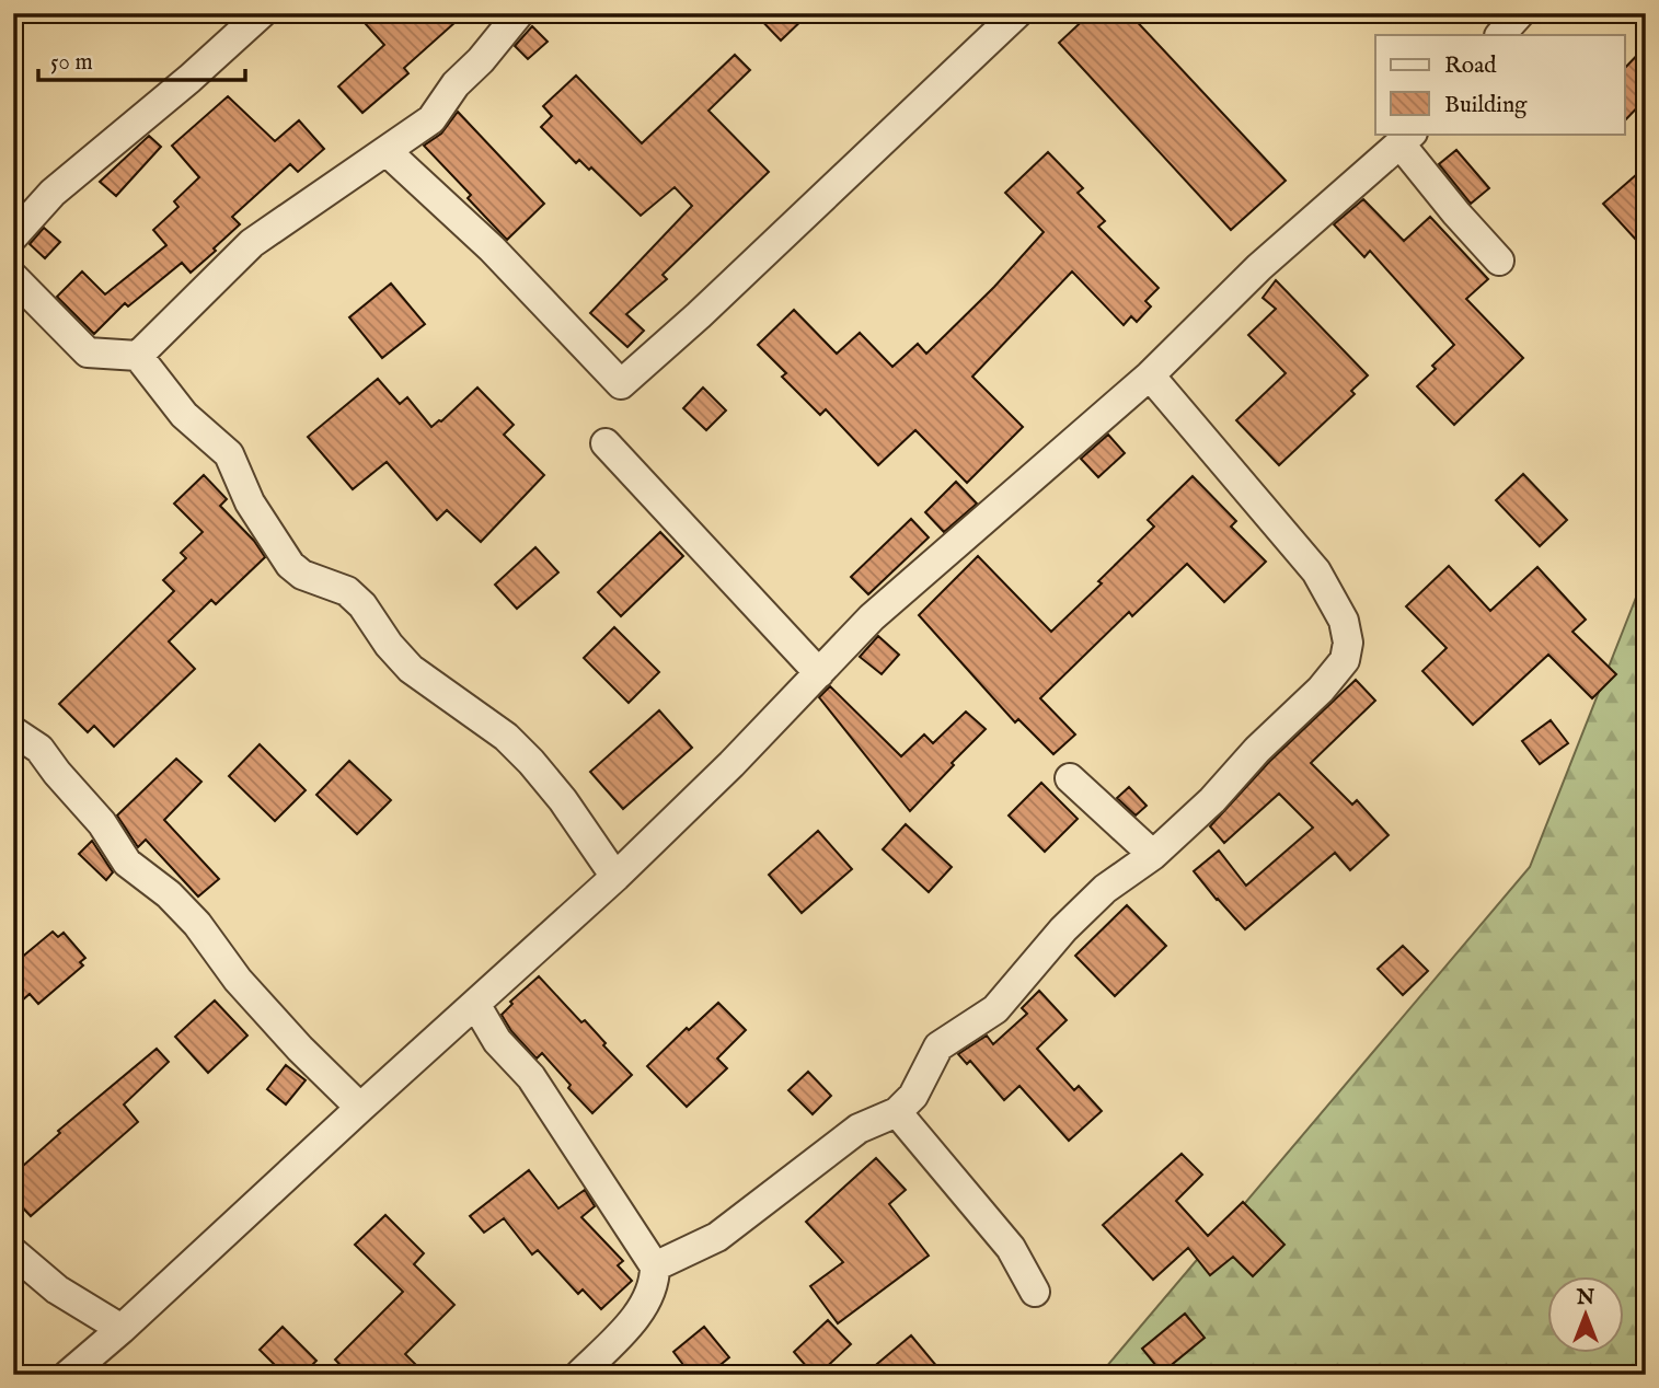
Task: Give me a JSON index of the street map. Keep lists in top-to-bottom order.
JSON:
{
  "legend": ["Road", "Building"],
  "scale_bar": "50 m",
  "north": "top"
}
